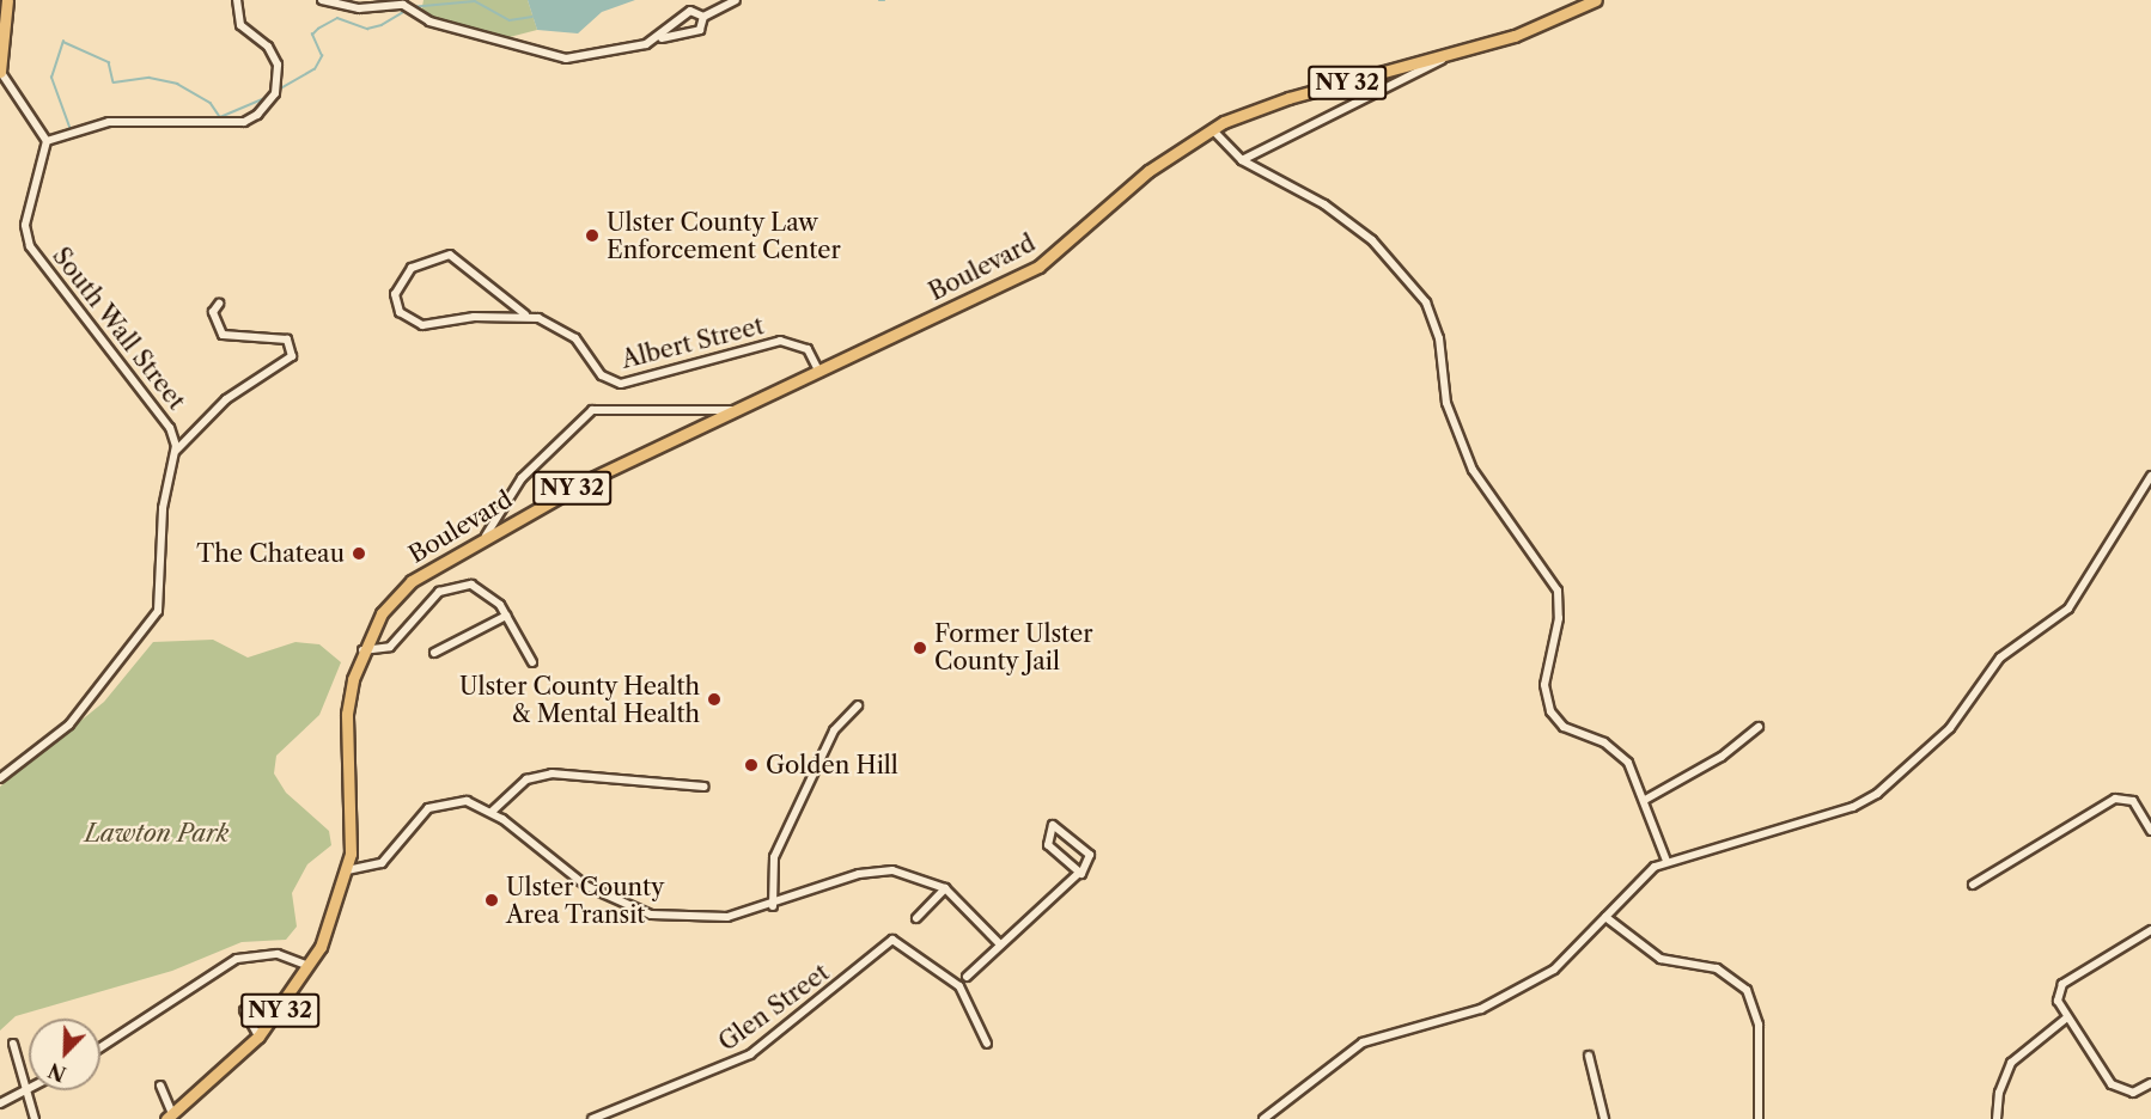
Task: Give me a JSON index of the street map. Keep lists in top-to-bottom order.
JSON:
{
  "streets": {
    "main road": ["NY 32", "Boulevard"],
    "street": ["South Wall Street", "Albert Street", "Glen Street"]
  },
  "crossings": [
    ["NY 32", "Boulevard"],
    ["Boulevard", "Albert Street"]
  ],
  "parks": ["Lawton Park"],
  "places": [
    "Ulster County Law Enforcement Center",
    "The Chateau",
    "Former Ulster County Jail",
    "Ulster County Health & Mental Health",
    "Golden Hill",
    "Ulster County Area Transit"
  ],
  "north": "bottom left"
}
